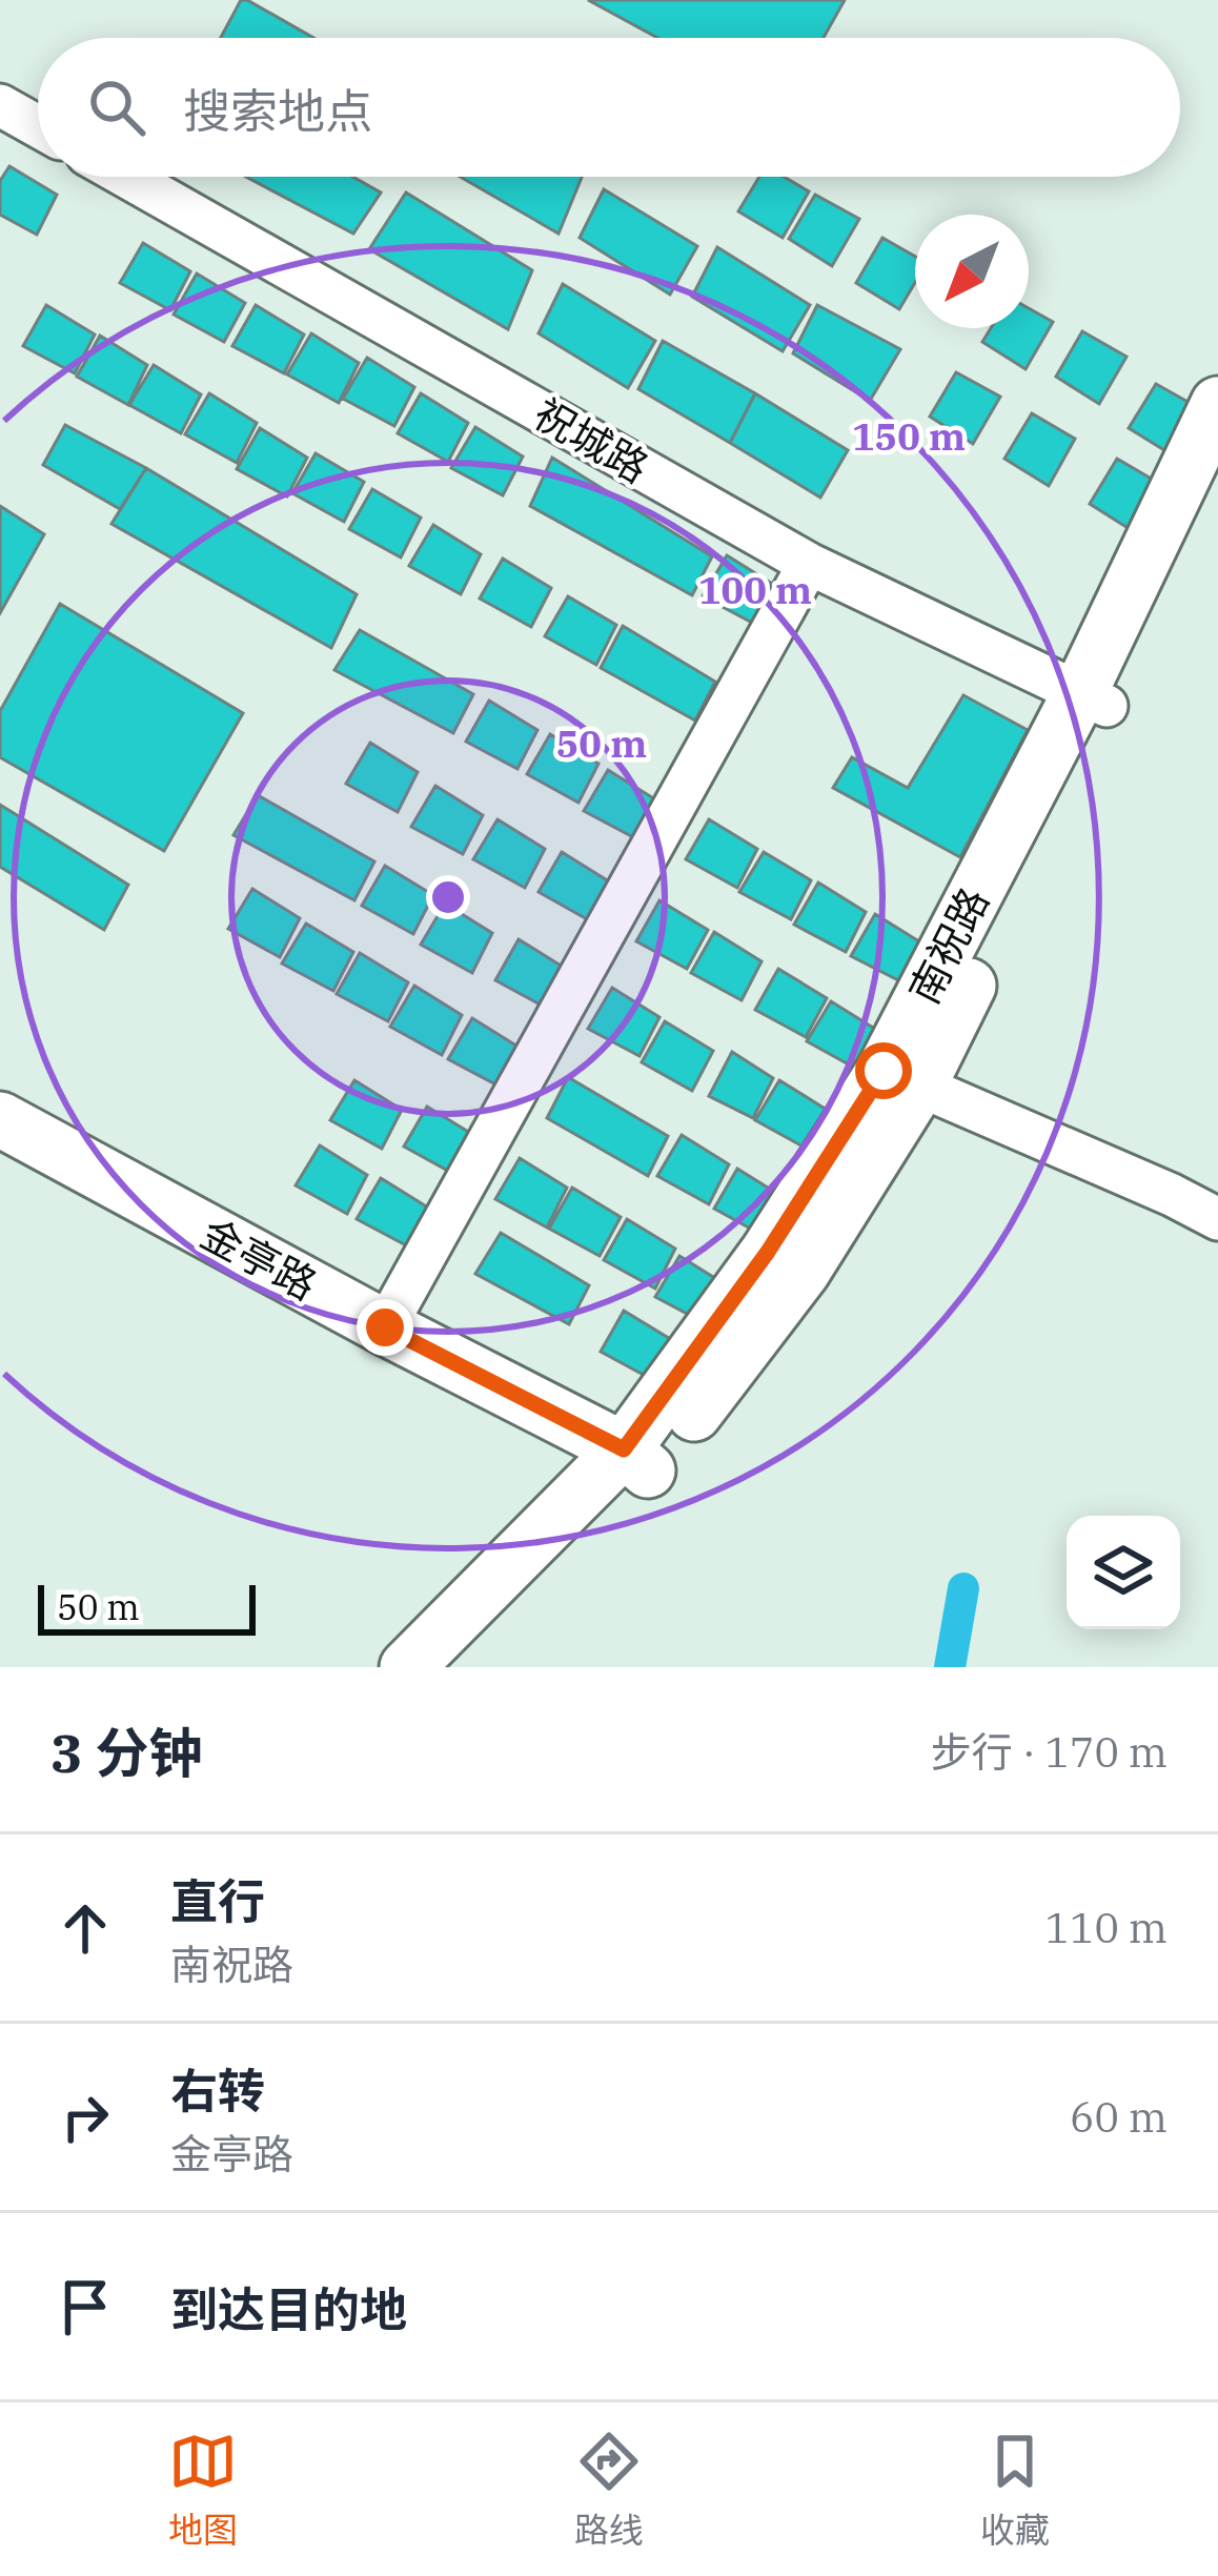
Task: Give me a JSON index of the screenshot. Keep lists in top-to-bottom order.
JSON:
{
  "streets": {
    "main road": ["南祝路", "金亭路"],
    "street": ["祝城路"]
  },
  "crossings": [
    ["祝城路", "南祝路"],
    ["南祝路", "金亭路"]
  ],
  "scale_bar": "50 m",
  "north": "bottom left",
  "page": {
    "search": "搜索地点",
    "scale": "50 m",
    "heading": ["3 分钟", "步行 · 170 m"],
    "list": [
      ["直行", "南祝路", "110 m"],
      ["右转", "金亭路", "60 m"],
      "到达目的地"
    ],
    "nav": ["地图", "路线", "收藏"]
  },
  "rings": ["150 m", "100 m", "50 m"]
}
